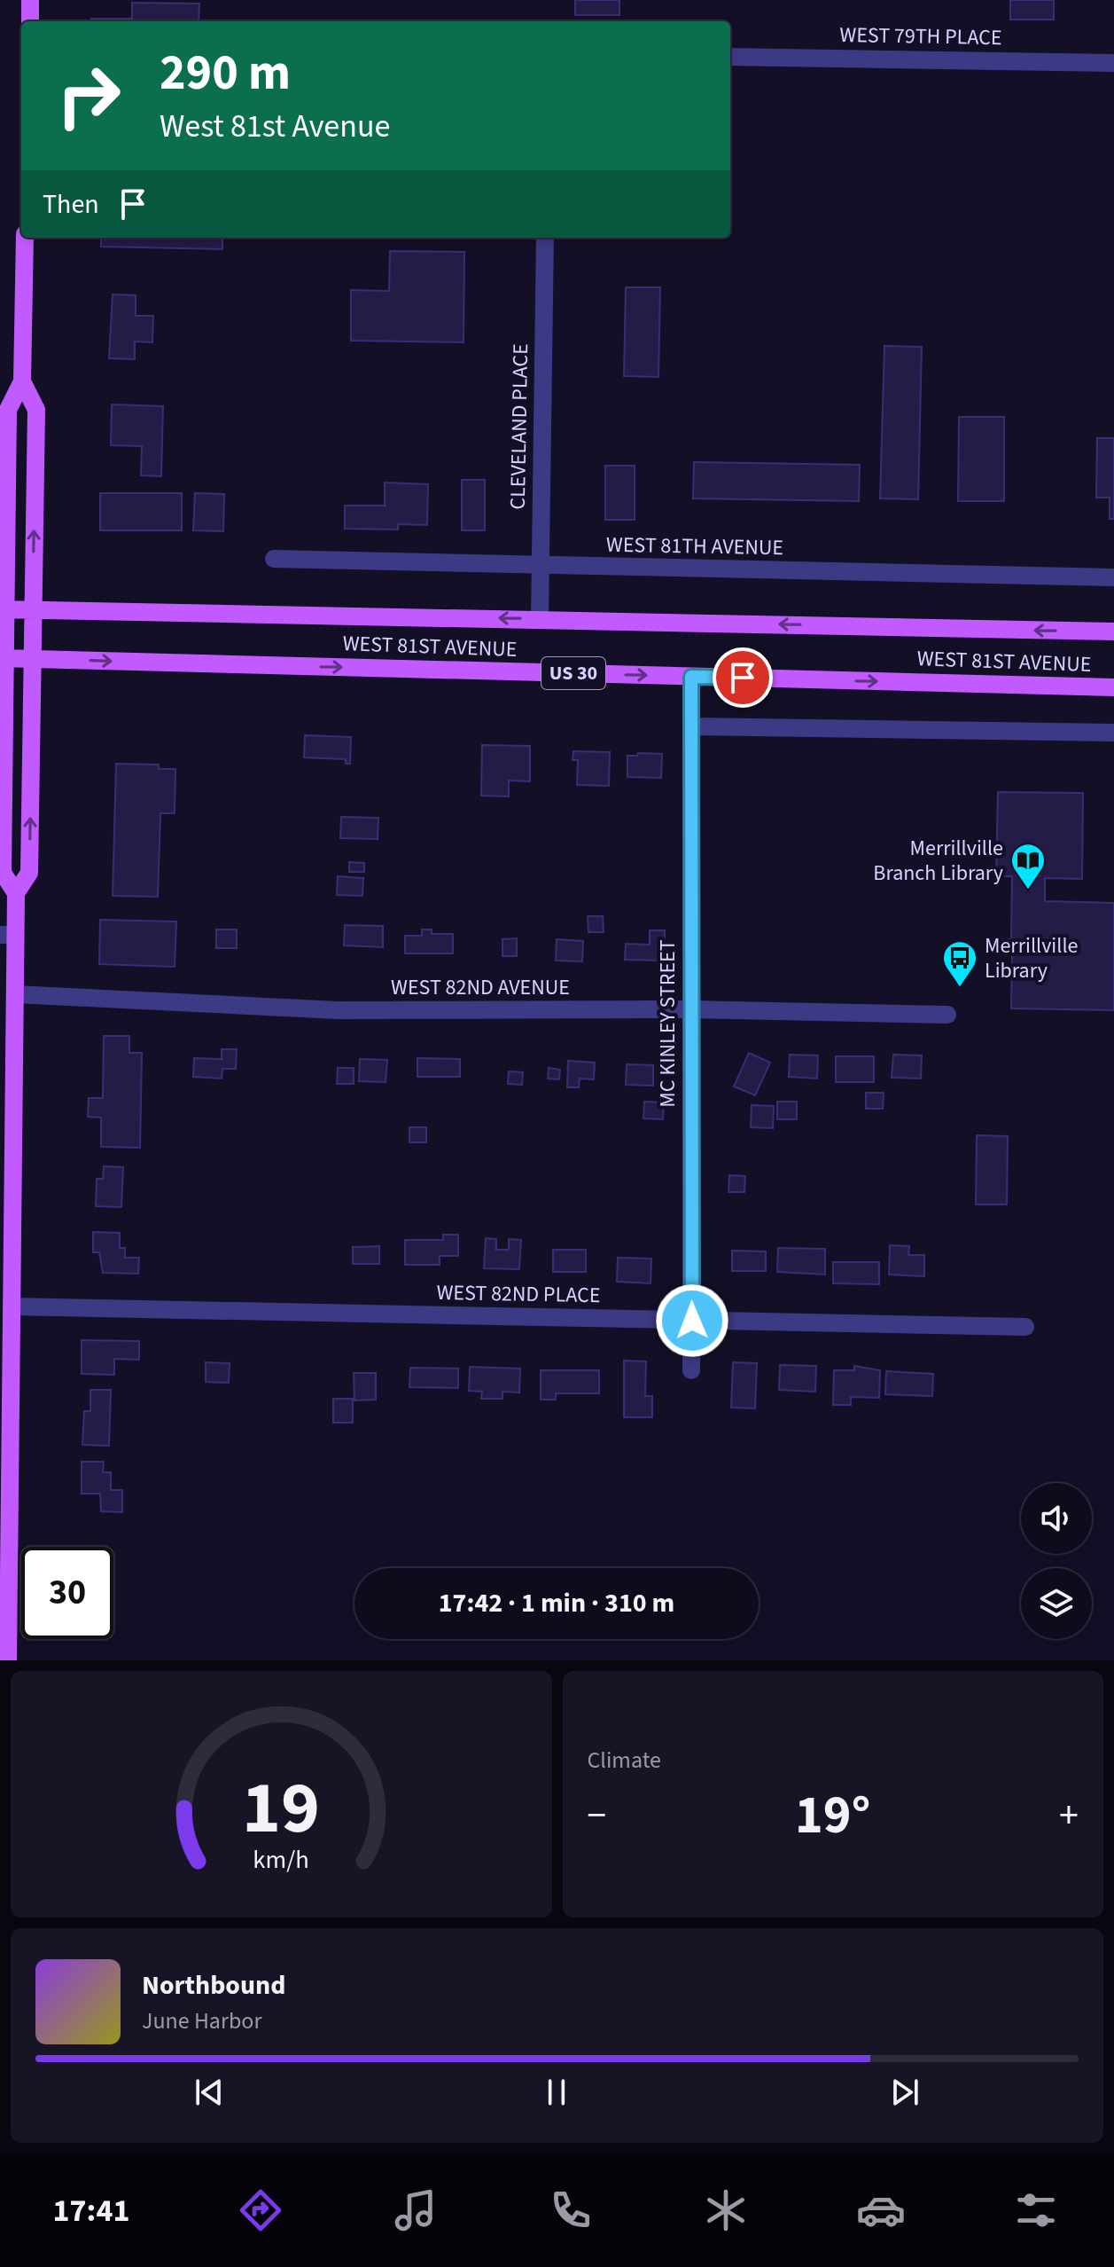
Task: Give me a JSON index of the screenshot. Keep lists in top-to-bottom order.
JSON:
{
  "streets": {
    "main road": ["WEST 81ST AVENUE", "US 30"],
    "street": [
      "WEST 79TH PLACE",
      "CLEVELAND PLACE",
      "WEST 81TH AVENUE",
      "WEST 82ND AVENUE",
      "MC KINLEY STREET",
      "WEST 82ND PLACE"
    ]
  },
  "crossings": [
    ["CLEVELAND PLACE", "WEST 81TH AVENUE"],
    ["CLEVELAND PLACE", "WEST 81ST AVENUE"],
    ["WEST 81ST AVENUE", "MC KINLEY STREET"],
    ["WEST 82ND AVENUE", "MC KINLEY STREET"],
    ["MC KINLEY STREET", "WEST 82ND PLACE"]
  ],
  "places": {
    "library": ["Merrillville Branch Library"],
    "bus stop": ["Merrillville Library"]
  },
  "page": {
    "turn": ["290 m", "West 81st Avenue"],
    "then": "Then",
    "limit": "30",
    "trip": "17:42 · 1 min · 310 m",
    "tile": "Climate",
    "heat": ["−", "19°", "+"],
    "song": ["Northbound", "June Harbor"],
    "tabs": "17:41",
    "gauge": ["19", "km/h"]
  }
}
